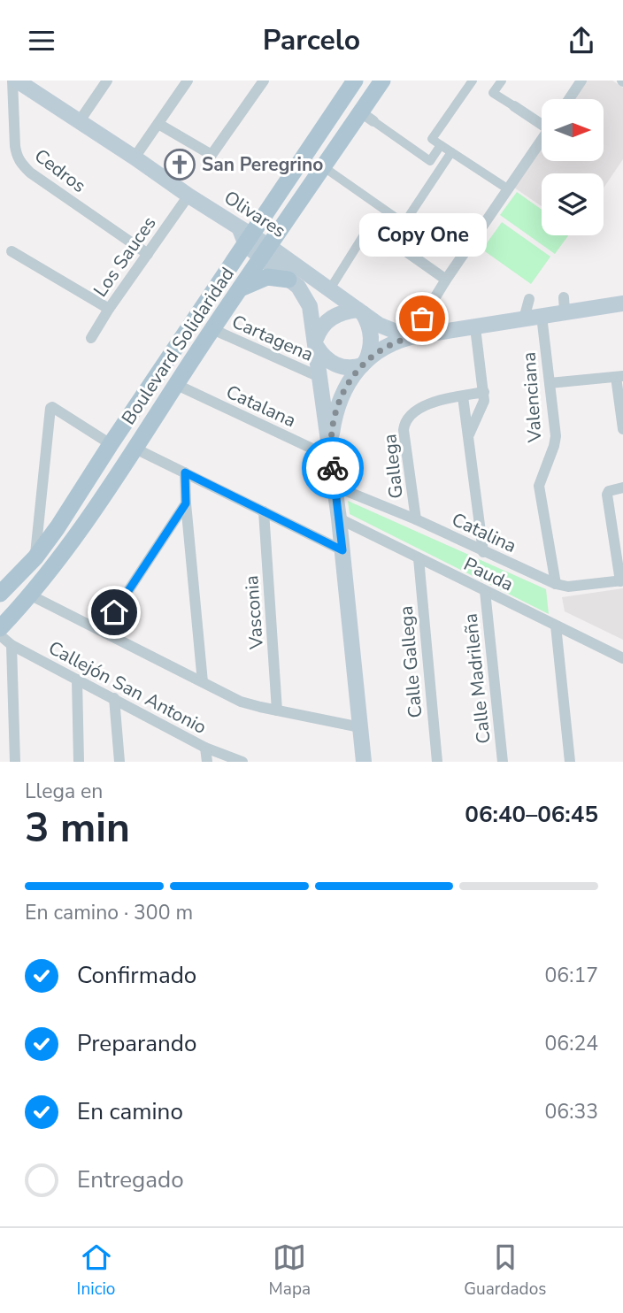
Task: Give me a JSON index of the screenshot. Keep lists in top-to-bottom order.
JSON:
{
  "streets": {
    "main road": ["Olivares", "Boulevard Solidaridad"],
    "street": [
      "Cedros",
      "Los Sauces",
      "Cartagena",
      "Valenciana",
      "Catalana",
      "Gallega",
      "Catalina",
      "Pauda",
      "Vasconia",
      "Calle Gallega",
      "Calle Madrileña",
      "Callejón San Antonio"
    ]
  },
  "crossings": [
    ["Cedros", "Olivares"],
    ["Cedros", "Los Sauces"],
    ["Olivares", "Los Sauces"],
    ["Olivares", "Boulevard Solidaridad"],
    ["Cartagena", "Boulevard Solidaridad"],
    ["Boulevard Solidaridad", "Catalana"],
    ["Valenciana", "Catalina"],
    ["Gallega", "Catalina"],
    ["Pauda", "Calle Gallega"],
    ["Pauda", "Calle Madrileña"]
  ],
  "places": {
    "church": ["San Peregrino"],
    "other": ["Copy One"]
  },
  "north": "right",
  "page": {
    "header": "Parcelo",
    "bubble": "Copy One",
    "heading": ["3 min", "Llega en", "06:40–06:45"],
    "bar": "En camino · 300 m",
    "list": [
      ["Confirmado", "06:17"],
      ["Preparando", "06:24"],
      ["En camino", "06:33"],
      "Entregado"
    ],
    "tabs": ["Inicio", "Mapa", "Guardados"]
  }
}
